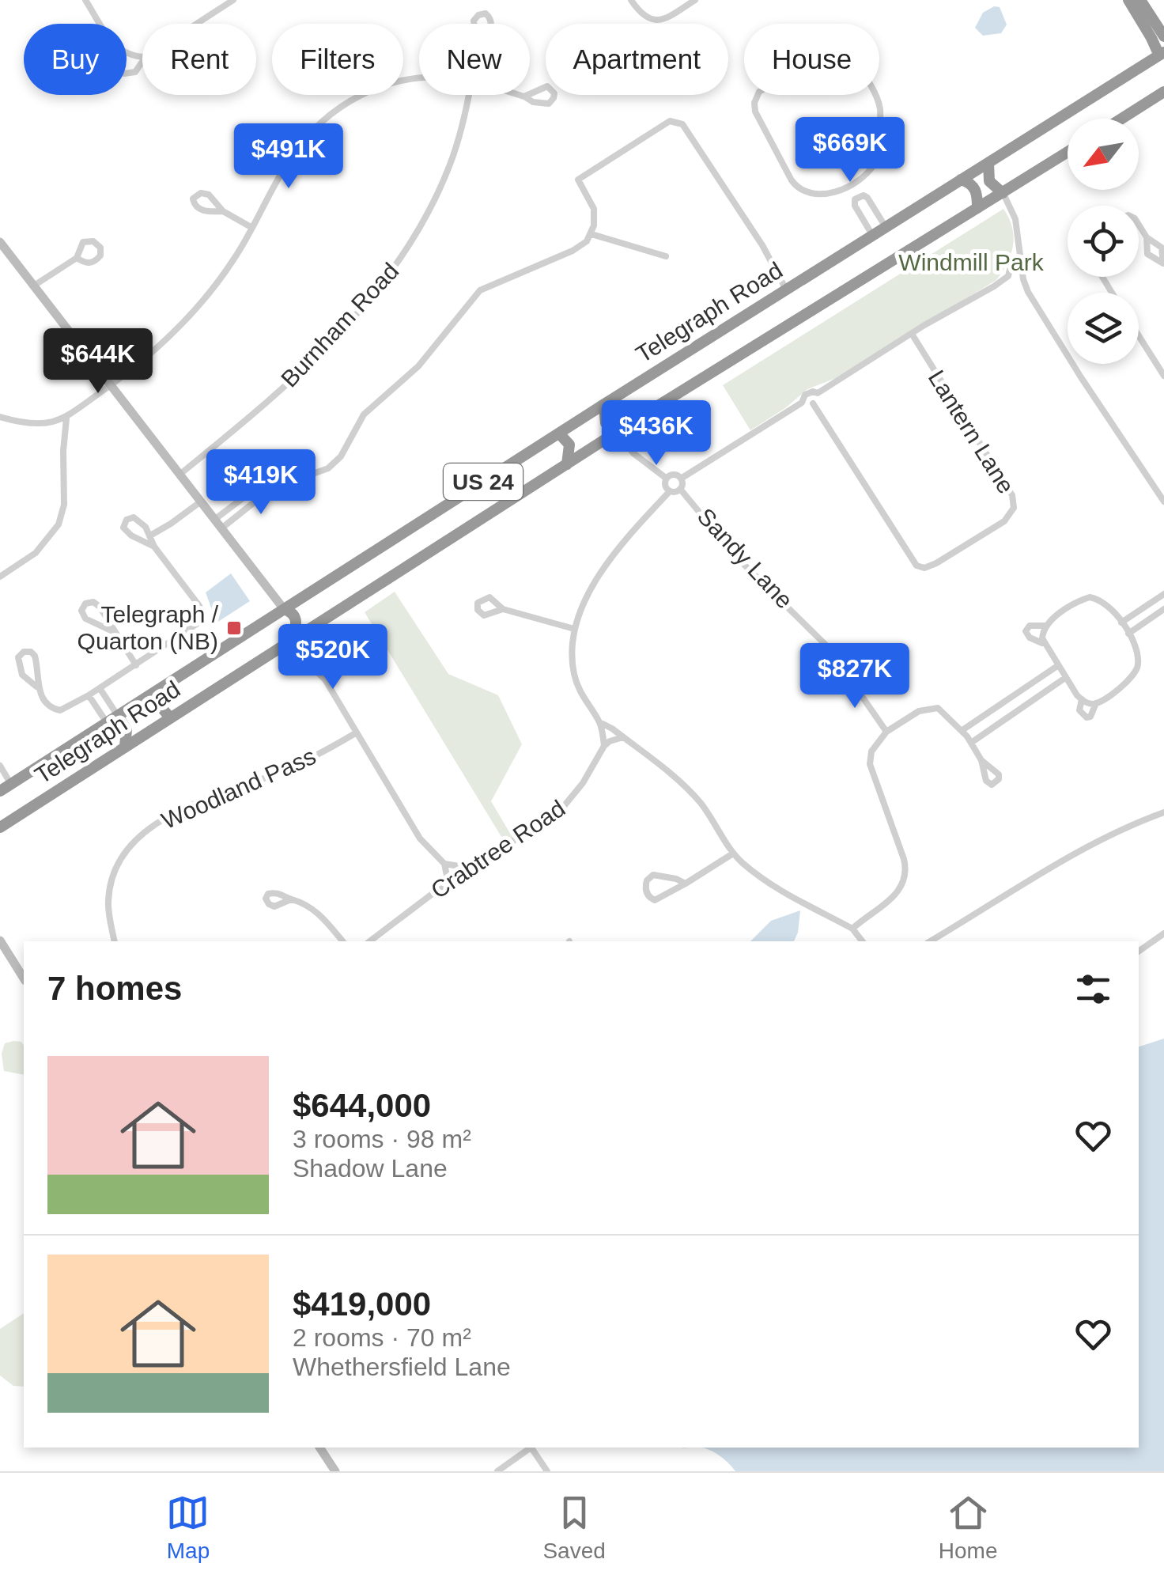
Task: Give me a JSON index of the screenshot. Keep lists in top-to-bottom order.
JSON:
{
  "streets": {
    "highway": ["Telegraph Road", "US 24"],
    "street": [
      "Burnham Road",
      "Lantern Lane",
      "Sandy Lane",
      "Woodland Pass",
      "Crabtree Road"
    ]
  },
  "parks": ["Windmill Park"],
  "places": {
    "transit": ["Telegraph / Quarton (NB)"]
  },
  "north": "bottom left",
  "page": {
    "chip": [
      "Buy",
      "Rent",
      "Filters",
      "New",
      "Apartment",
      "House"
    ],
    "price": [
      "$669K",
      "$491K",
      "$644K",
      "$436K",
      "$419K",
      "$520K",
      "$827K"
    ],
    "heading": "7 homes",
    "list": [
      {
        "name": "$644,000",
        "note": "3 rooms · 98 m² · Shadow Lane"
      },
      {
        "name": "$419,000",
        "note": "2 rooms · 70 m² · Whethersfield Lane"
      }
    ],
    "tabs": ["Map", "Saved", "Home"]
  }
}
